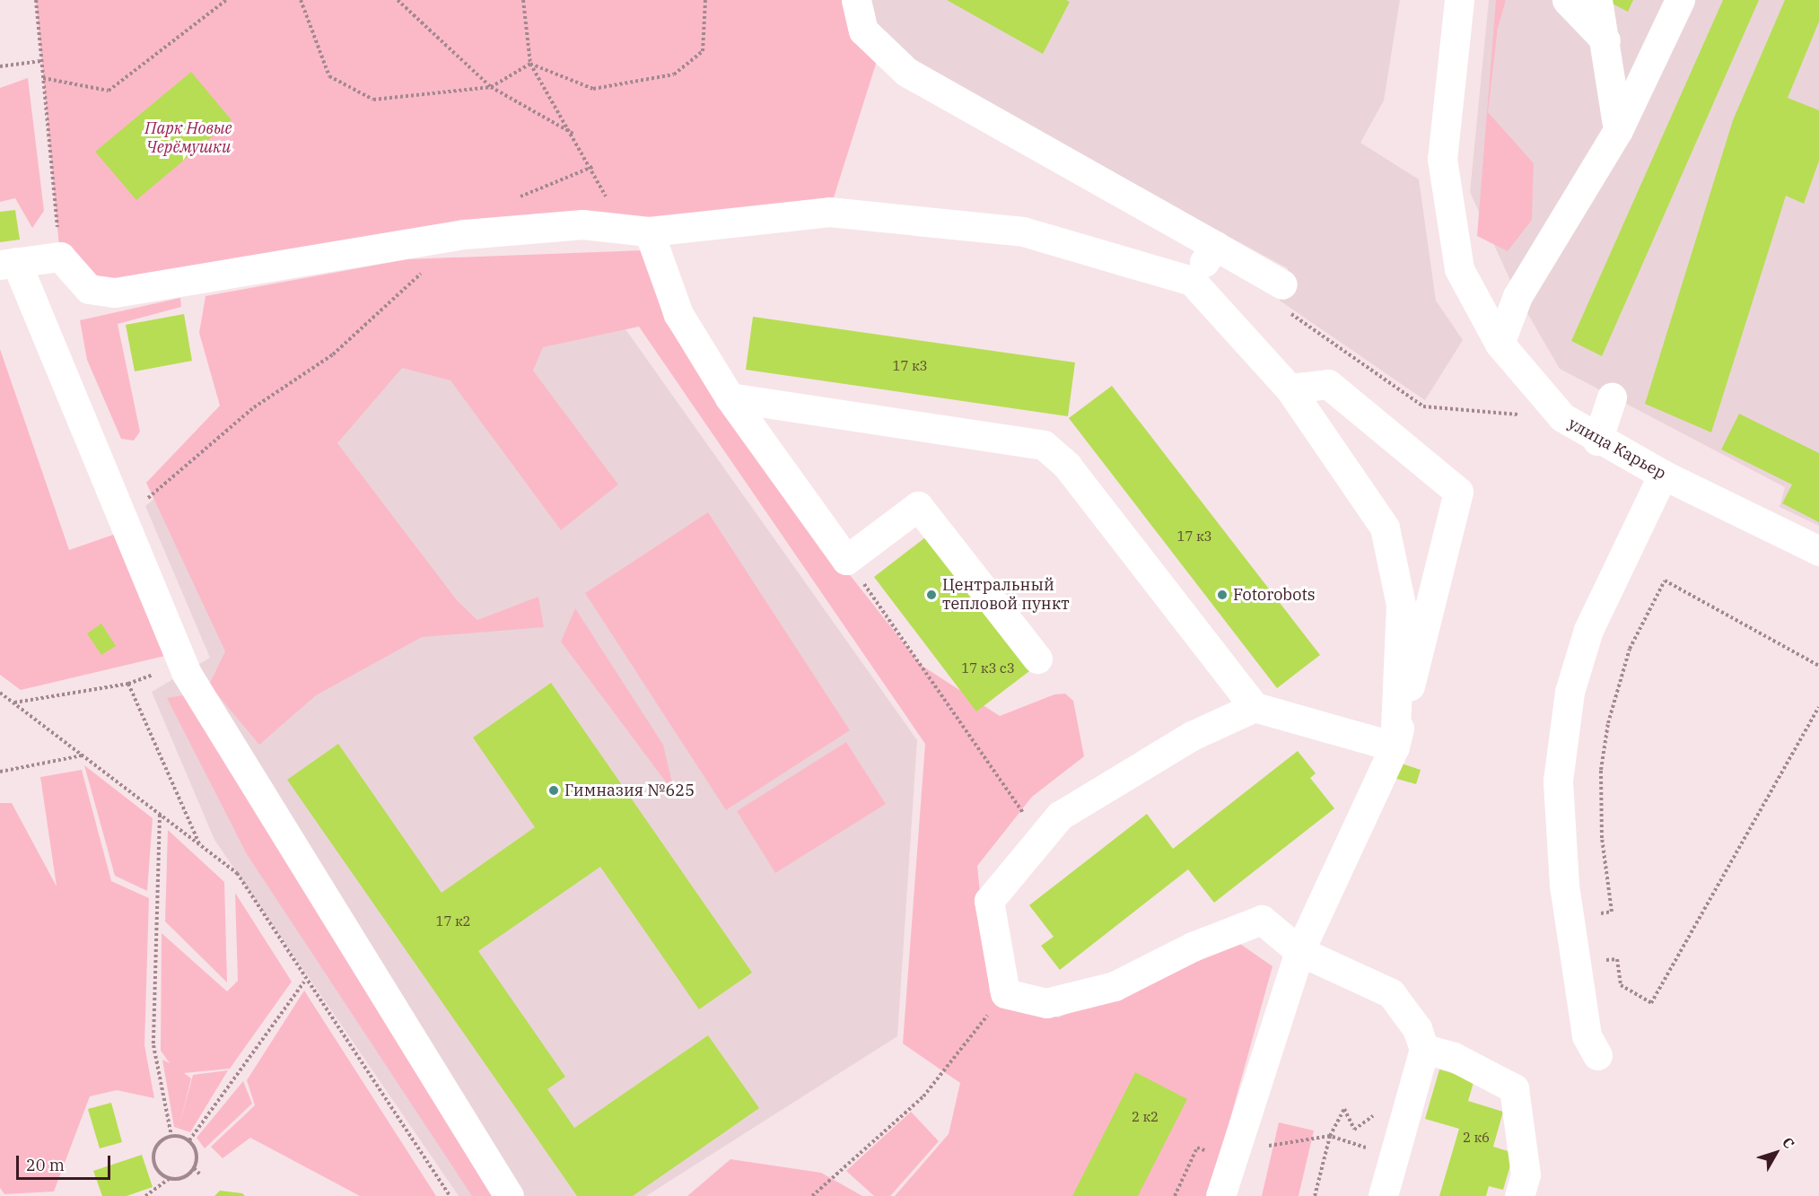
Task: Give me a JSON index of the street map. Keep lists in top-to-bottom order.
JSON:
{
  "streets": {
    "street": ["улица Карьер"]
  },
  "parks": ["Парк Новые Черёмушки"],
  "places": ["Центральный тепловой пункт", "Fotorobots", "Гимназия №625"],
  "house_numbers": [
    "17 к3",
    "17 к3",
    "17 к3 с3",
    "17 к2",
    "2 к2",
    "2 к6"
  ],
  "scale_bar": "20 m",
  "north": "top right"
}
